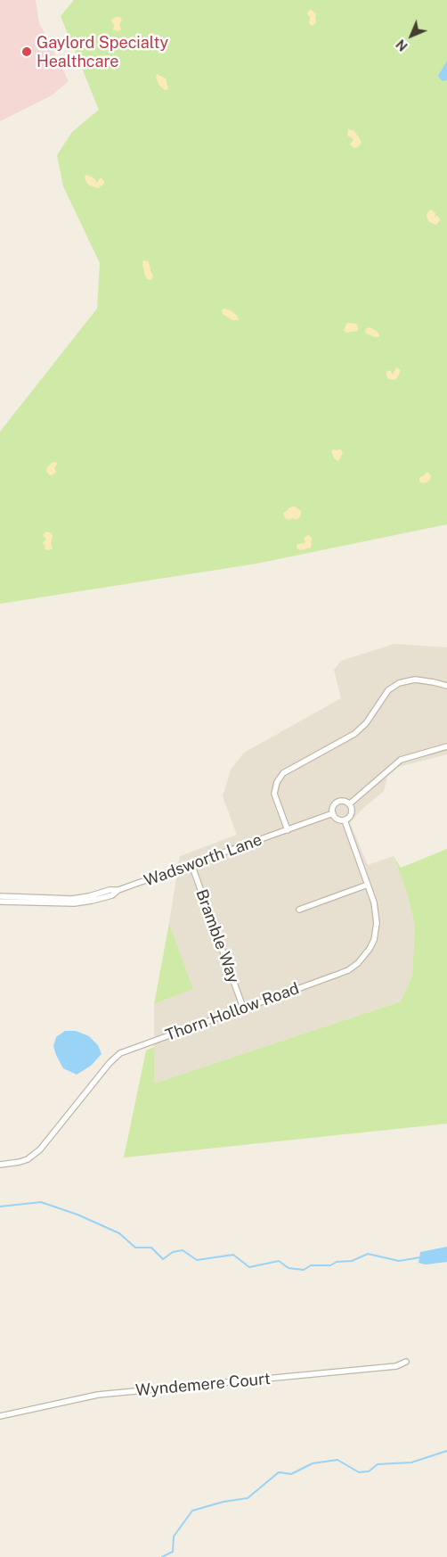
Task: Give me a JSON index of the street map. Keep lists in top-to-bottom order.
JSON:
{
  "streets": {
    "street": [
      "Wadsworth Lane",
      "Bramble Way",
      "Thorn Hollow Road",
      "Wyndemere Court"
    ]
  },
  "crossings": [
    ["Wadsworth Lane", "Bramble Way"],
    ["Wadsworth Lane", "Thorn Hollow Road"],
    ["Bramble Way", "Thorn Hollow Road"]
  ],
  "places": ["Gaylord Specialty Healthcare"],
  "north": "bottom left"
}
